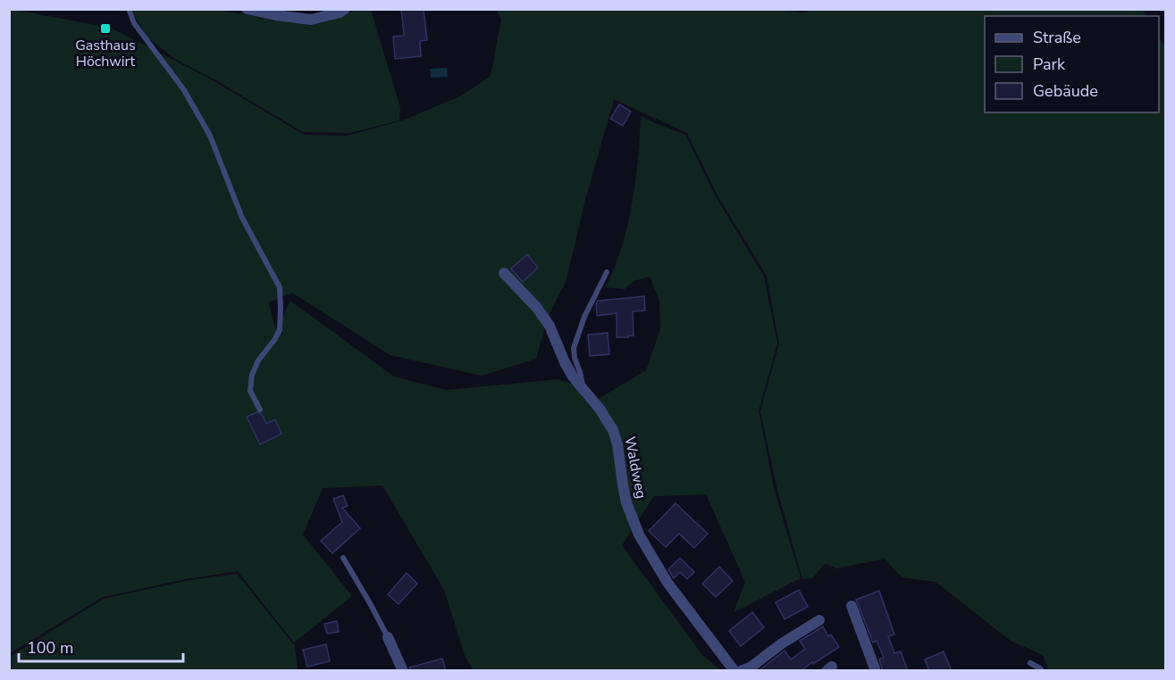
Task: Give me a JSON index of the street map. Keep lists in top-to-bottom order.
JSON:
{
  "streets": {
    "street": ["Waldweg"]
  },
  "places": {
    "transit": ["Gasthaus Höchwirt"]
  },
  "legend": ["Straße", "Park", "Gebäude"],
  "scale_bar": "100 m"
}
